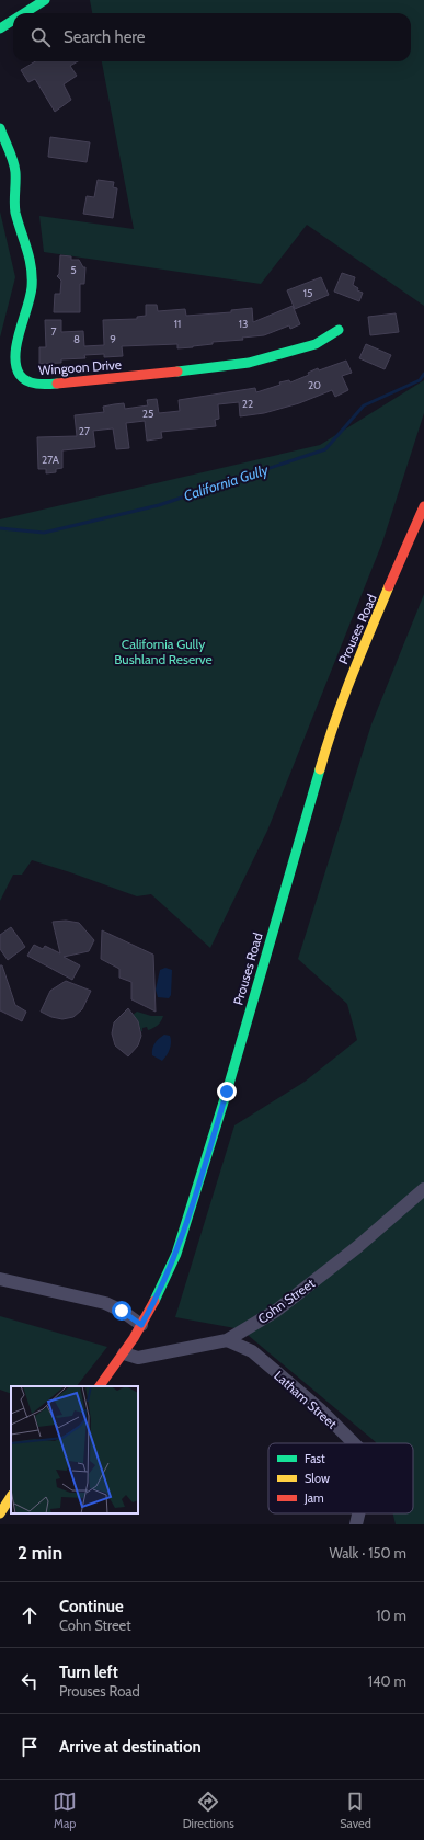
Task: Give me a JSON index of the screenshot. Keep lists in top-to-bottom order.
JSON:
{
  "streets": {
    "street": [
      "Wingoon Drive",
      "Prouses Road",
      "Cohn Street",
      "Latham Street"
    ]
  },
  "crossings": [
    ["Prouses Road", "Cohn Street"],
    ["Cohn Street", "Latham Street"]
  ],
  "water": ["California Gully"],
  "parks": ["California Gully Bushland Reserve"],
  "house_numbers": [
    "5",
    "15",
    "11",
    "13",
    "7",
    "8",
    "9",
    "20",
    "22",
    "25",
    "27",
    "27A"
  ],
  "legend": ["Fast", "Slow", "Jam"],
  "page": {
    "search": "Search here",
    "heading": ["2 min", "Walk · 150 m"],
    "list": [
      ["Continue", "Cohn Street", "10 m"],
      ["Turn left", "Prouses Road", "140 m"],
      "Arrive at destination"
    ],
    "nav": ["Map", "Directions", "Saved"]
  }
}
